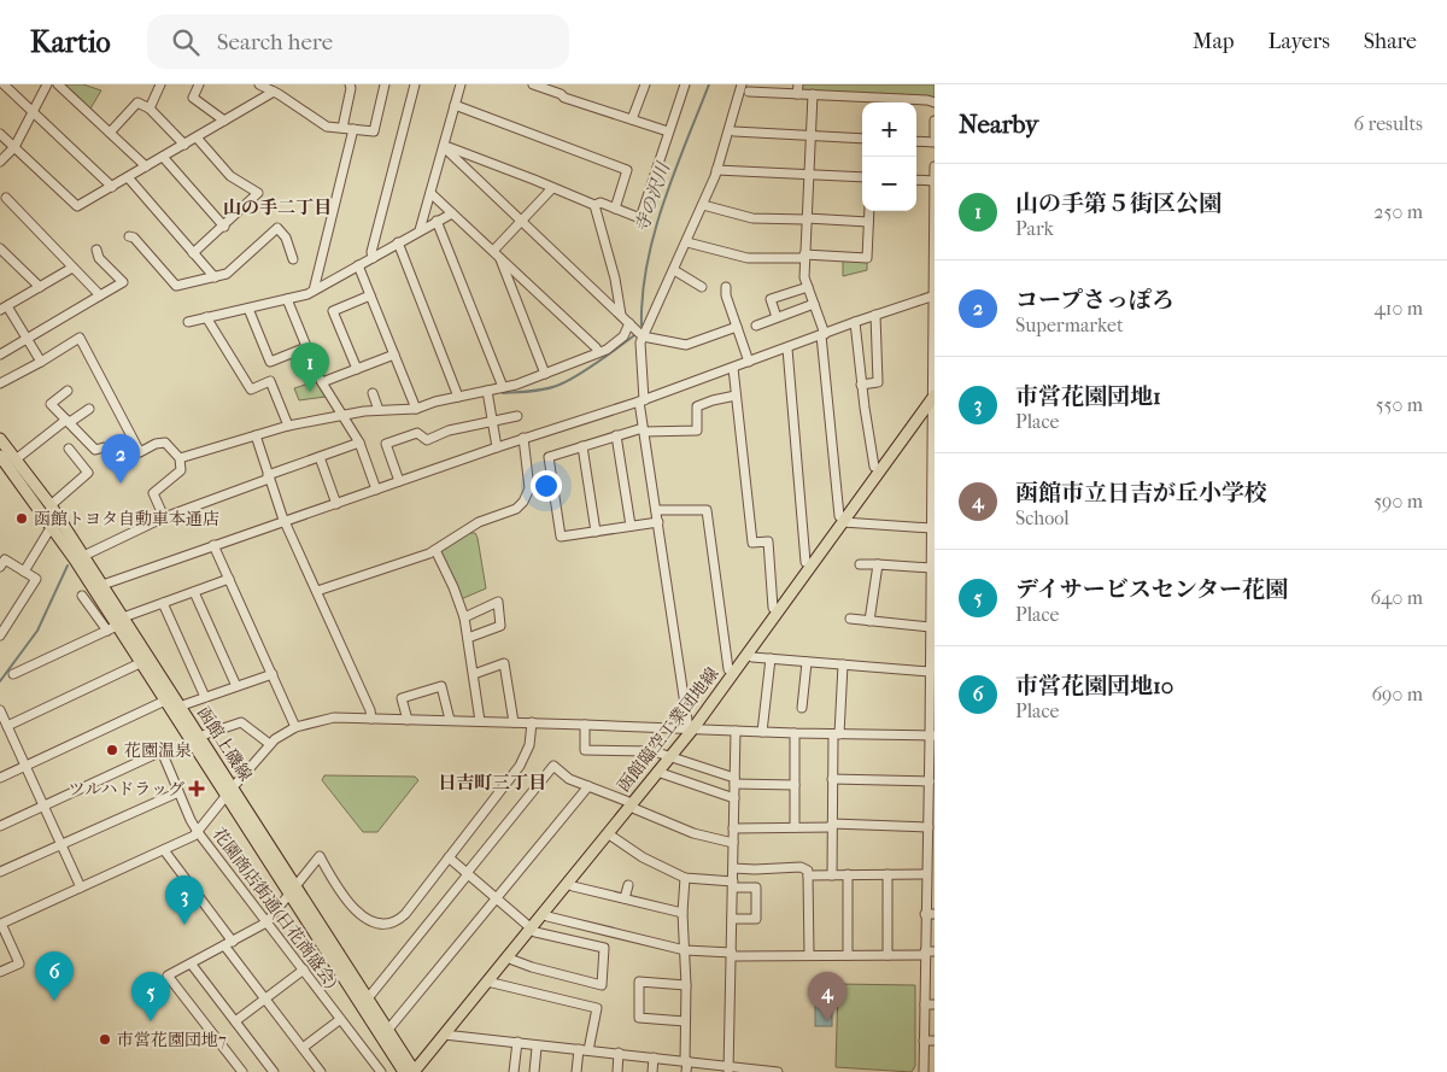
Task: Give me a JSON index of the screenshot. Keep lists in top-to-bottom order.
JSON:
{
  "streets": {
    "main road": ["函館臨空工業団地線", "函館上磯線"],
    "street": ["花園商店街通(日花商盛会)"]
  },
  "crossings": [
    ["函館臨空工業団地線", "函館上磯線"]
  ],
  "districts": ["山の手二丁目", "日吉町三丁目"],
  "water": ["寺の沢川"],
  "places": {
    "other": ["函館トヨタ自動車本通店", "花園温泉", "市営花園団地7"],
    "health": ["ツルハドラッグ"]
  },
  "page": {
    "header": "Kartio",
    "search": "Search here",
    "nav": ["Map", "Layers", "Share"],
    "heading": ["Nearby", "6 results"],
    "map_buttons": ["+", "−"],
    "list": [
      {
        "mark": "1",
        "name": "山の手第５街区公園",
        "note": "Park",
        "value": "250 m"
      },
      {
        "mark": "2",
        "name": "コープさっぽろ",
        "note": "Supermarket",
        "value": "410 m"
      },
      {
        "mark": "3",
        "name": "市営花園団地1",
        "note": "Place",
        "value": "550 m"
      },
      {
        "mark": "4",
        "name": "函館市立日吉が丘小学校",
        "note": "School",
        "value": "590 m"
      },
      {
        "mark": "5",
        "name": "デイサービスセンター花園",
        "note": "Place",
        "value": "640 m"
      },
      {
        "mark": "6",
        "name": "市営花園団地10",
        "note": "Place",
        "value": "690 m"
      }
    ],
    "pins": [
      "1",
      "2",
      "3",
      "6",
      "4",
      "5"
    ]
  }
}
